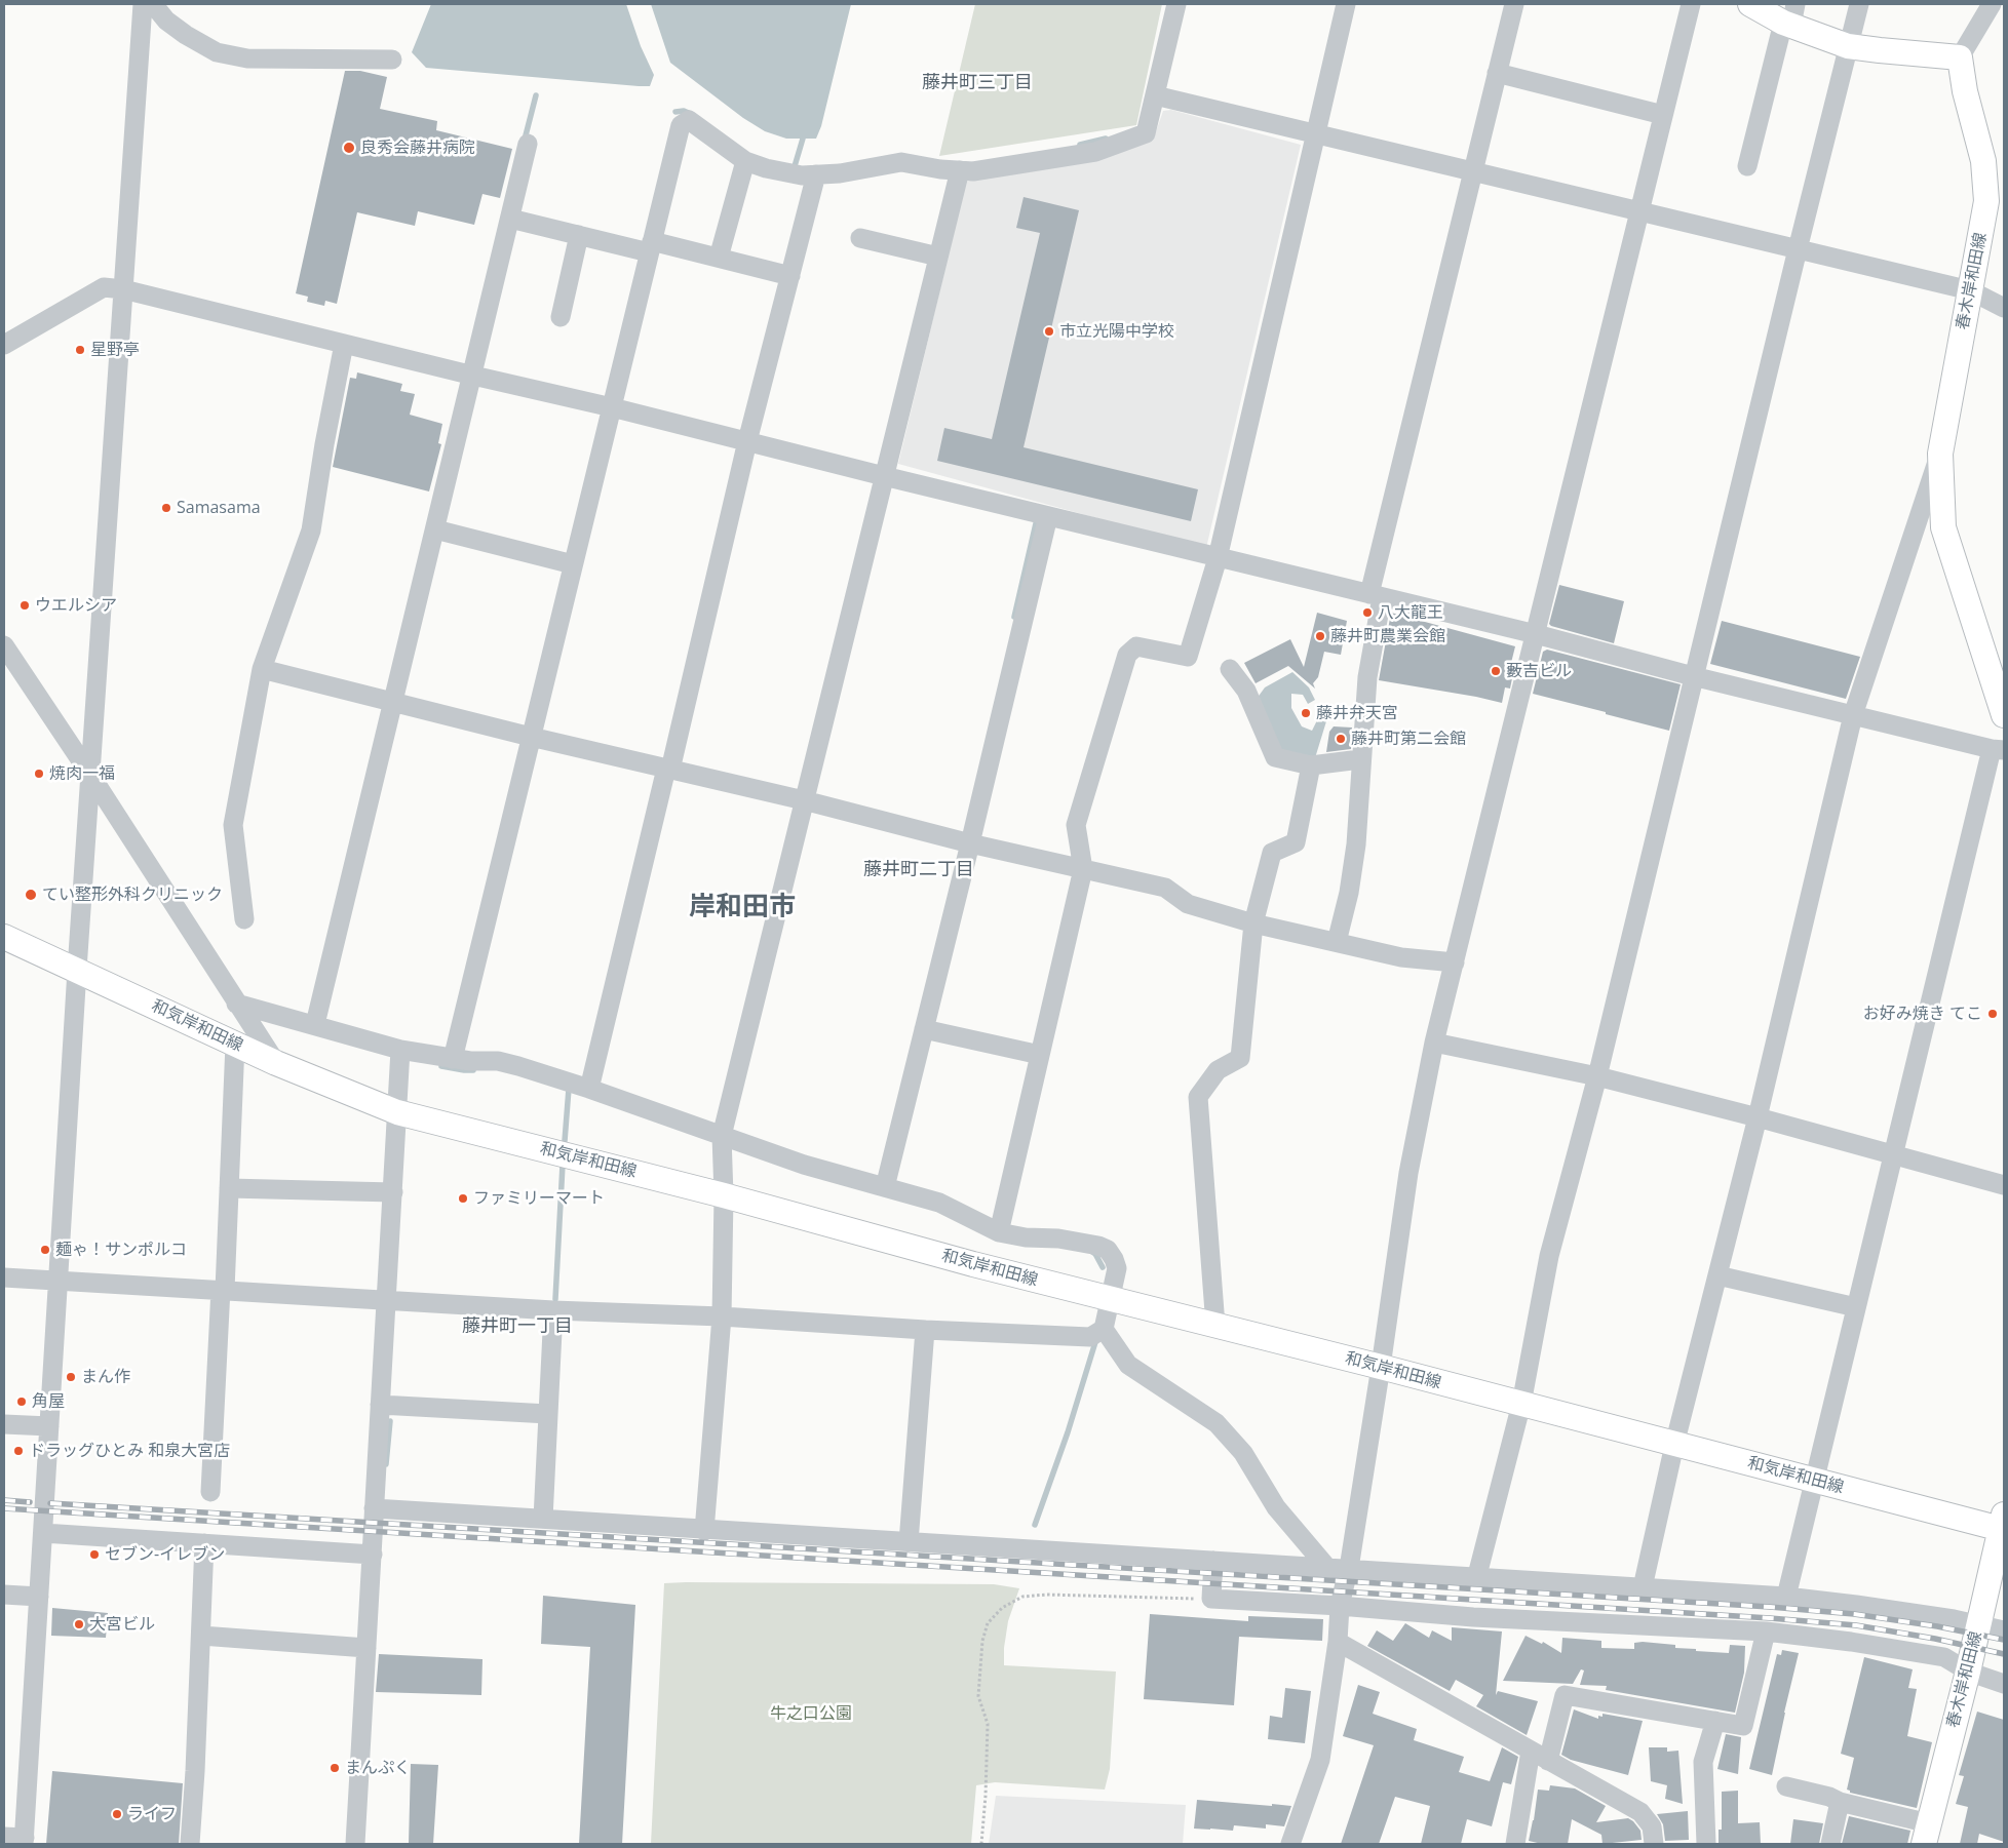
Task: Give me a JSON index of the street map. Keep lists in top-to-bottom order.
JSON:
{
  "streets": {
    "main road": ["春木岸和田線", "和気岸和田線"]
  },
  "crossings": [
    ["春木岸和田線", "和気岸和田線"]
  ],
  "districts": [
    "藤井町三丁目",
    "藤井町二丁目",
    "岸和田市",
    "藤井町一丁目"
  ],
  "parks": ["牛之口公園"],
  "places": [
    "良秀会藤井病院",
    "市立光陽中学校",
    "星野亭",
    "Samasama",
    "ウエルシア",
    "八大龍王",
    "藤井町農業会館",
    "藪吉ビル",
    "藤井弁天宮",
    "藤井町第二会館",
    "焼肉一福",
    "てい整形外科クリニック",
    "お好み焼き てこ",
    "ファミリーマート",
    "麺ゃ！サンポルコ",
    "まん作",
    "角屋",
    "ドラッグひとみ 和泉大宮店",
    "セブン-イレブン",
    "大宮ビル",
    "まんぷく",
    "ライフ"
  ]
}
